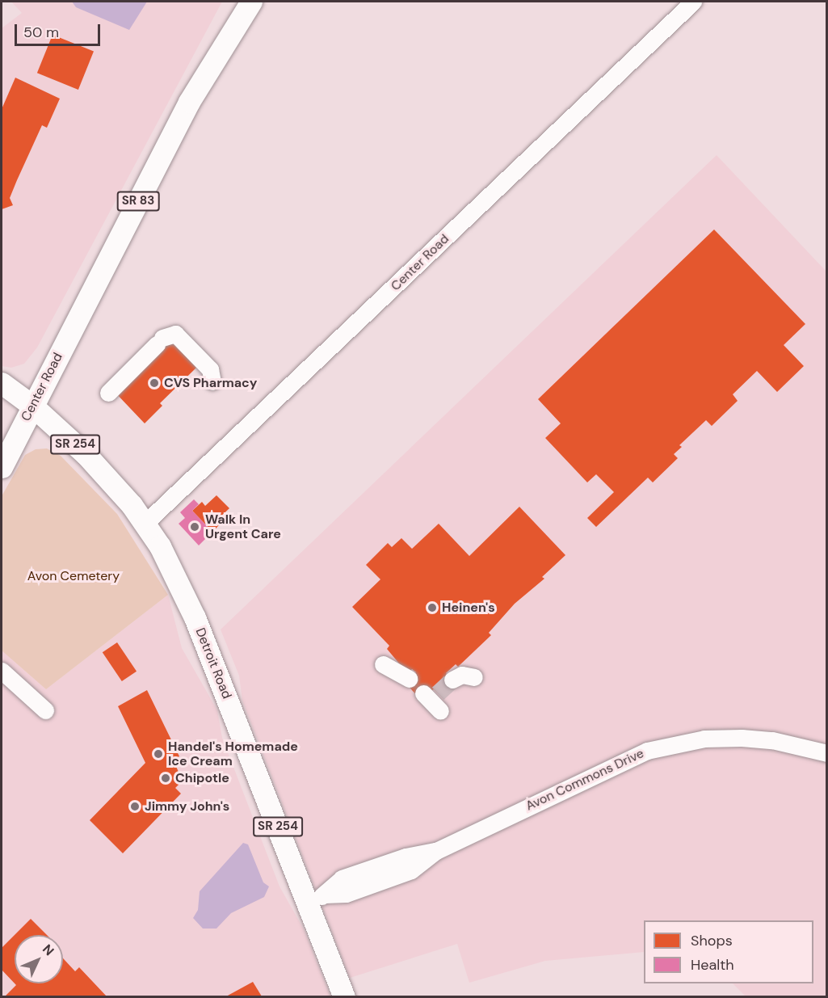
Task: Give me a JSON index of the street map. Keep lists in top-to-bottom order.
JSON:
{
  "streets": {
    "main road": [
      "SR 83",
      "Center Road",
      "SR 254",
      "Detroit Road"
    ],
    "street": ["Avon Commons Drive"]
  },
  "crossings": [
    ["Center Road", "Detroit Road"],
    ["Detroit Road", "Avon Commons Drive"]
  ],
  "parks": ["Avon Cemetery"],
  "places": [
    "CVS Pharmacy",
    "Walk In Urgent Care",
    "Heinen's",
    "Handel's Homemade Ice Cream",
    "Chipotle",
    "Jimmy John's"
  ],
  "legend": ["Shops", "Health"],
  "scale_bar": "50 m",
  "north": "top right"
}
